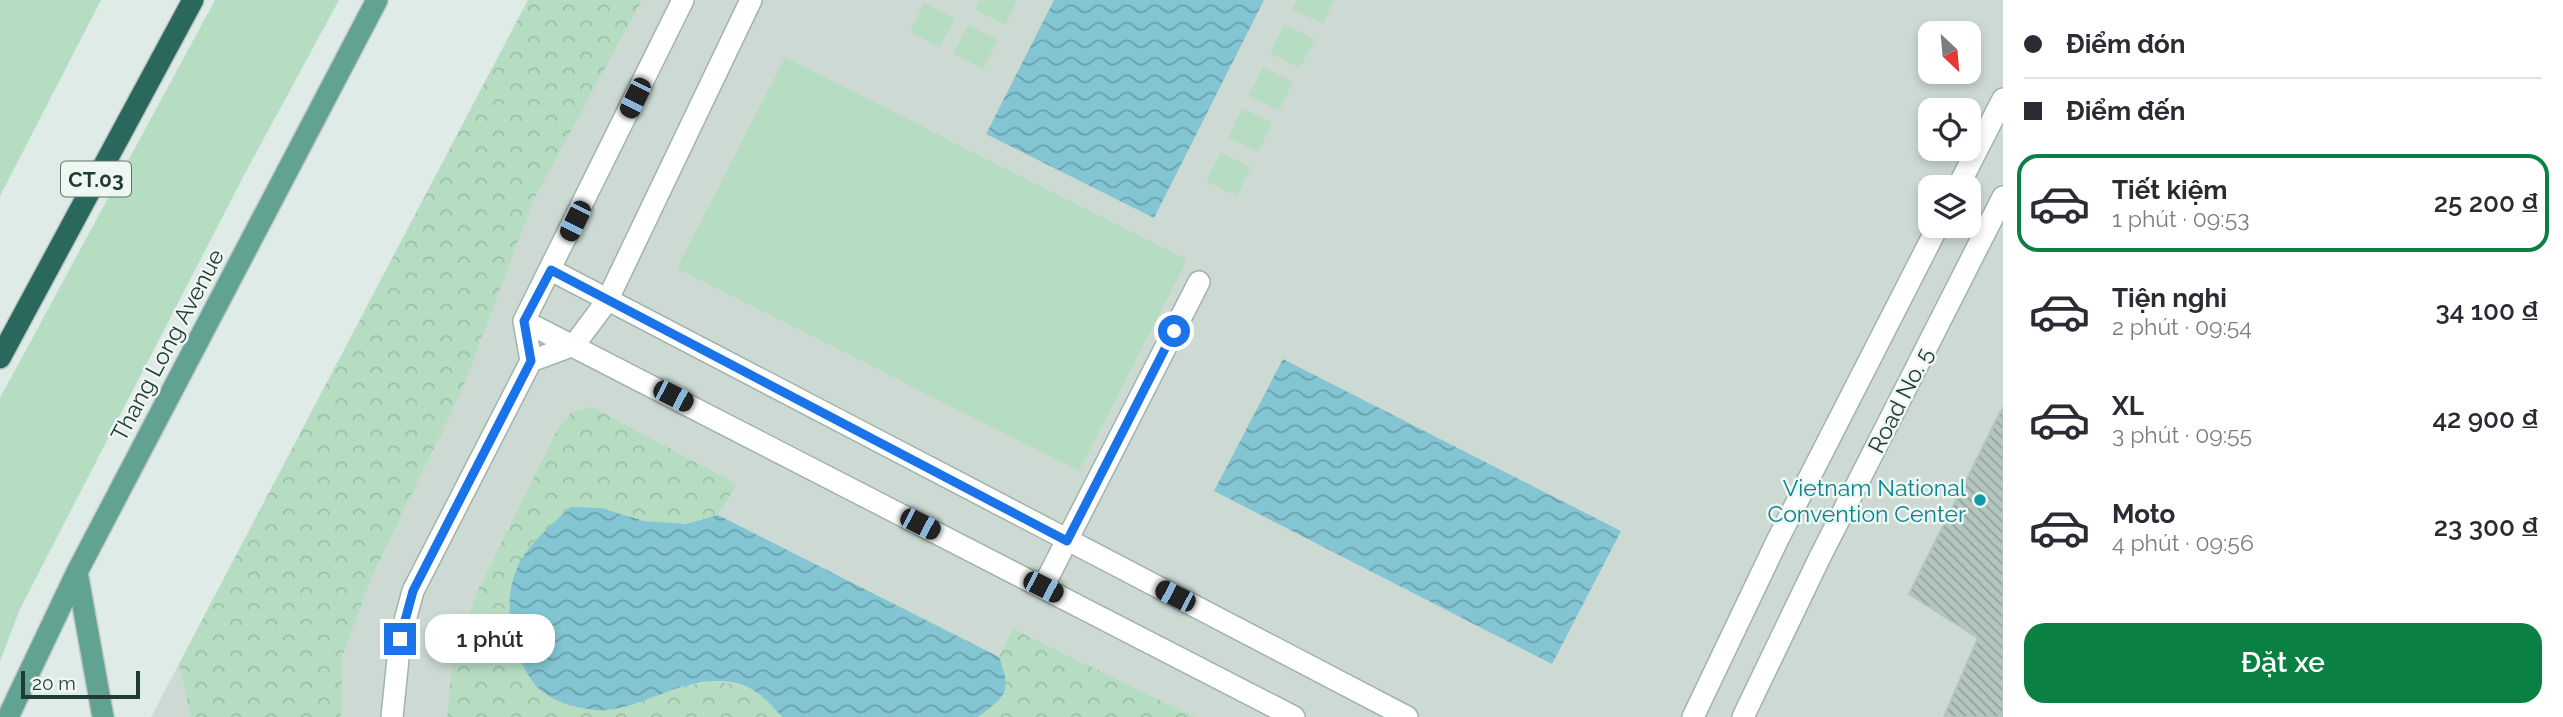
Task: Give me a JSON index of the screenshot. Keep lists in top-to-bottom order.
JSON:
{
  "streets": {
    "highway": ["CT.03"],
    "main road": ["Thang Long Avenue"],
    "lane": ["Road No. 5"]
  },
  "places": ["Vietnam National Convention Center"],
  "scale_bar": "20 m",
  "north": "bottom right",
  "page": {
    "banner": ["Điểm đón", "Điểm đến"],
    "list": [
      {
        "name": "Tiết kiệm",
        "note": "1 phút · 09:53",
        "value": "25 200 ₫"
      },
      {
        "name": "Tiện nghi",
        "note": "2 phút · 09:54",
        "value": "34 100 ₫"
      },
      {
        "name": "XL",
        "note": "3 phút · 09:55",
        "value": "42 900 ₫"
      },
      {
        "name": "Moto",
        "note": "4 phút · 09:56",
        "value": "23 300 ₫"
      }
    ],
    "buttons": "Đặt xe",
    "bubble": "1 phút",
    "scale": "20 m"
  }
}
